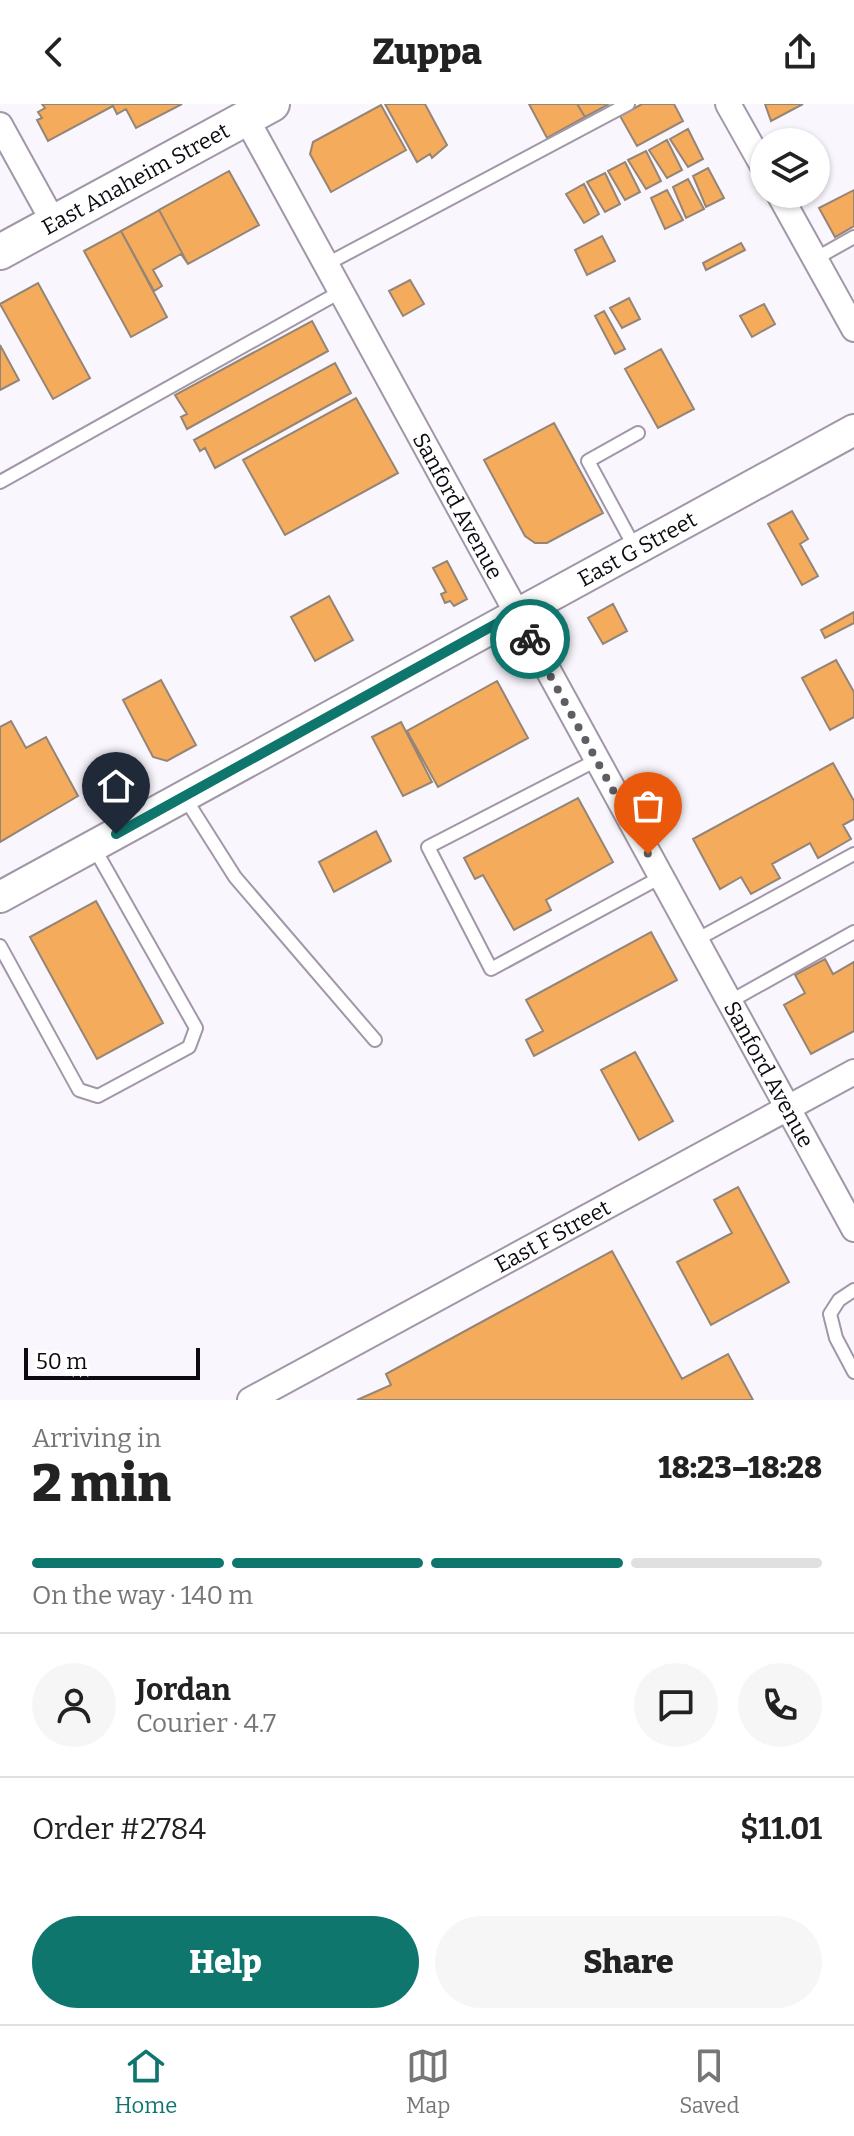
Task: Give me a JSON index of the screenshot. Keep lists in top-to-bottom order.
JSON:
{
  "streets": {
    "main road": ["East Anaheim Street"],
    "street": ["Sanford Avenue", "East G Street", "East F Street"]
  },
  "crossings": [
    ["East Anaheim Street", "Sanford Avenue"],
    ["Sanford Avenue", "East G Street"],
    ["Sanford Avenue", "East F Street"]
  ],
  "scale_bar": "50 m",
  "page": {
    "header": "Zuppa",
    "scale": "50 m",
    "heading": ["2 min", "Arriving in", "18:23–18:28"],
    "panel": [
      "Jordan",
      "Courier · 4.7",
      "Order #2784",
      "$11.01"
    ],
    "bar": "On the way · 140 m",
    "buttons": ["Help", "Share"],
    "tabs": ["Home", "Map", "Saved"]
  }
}
